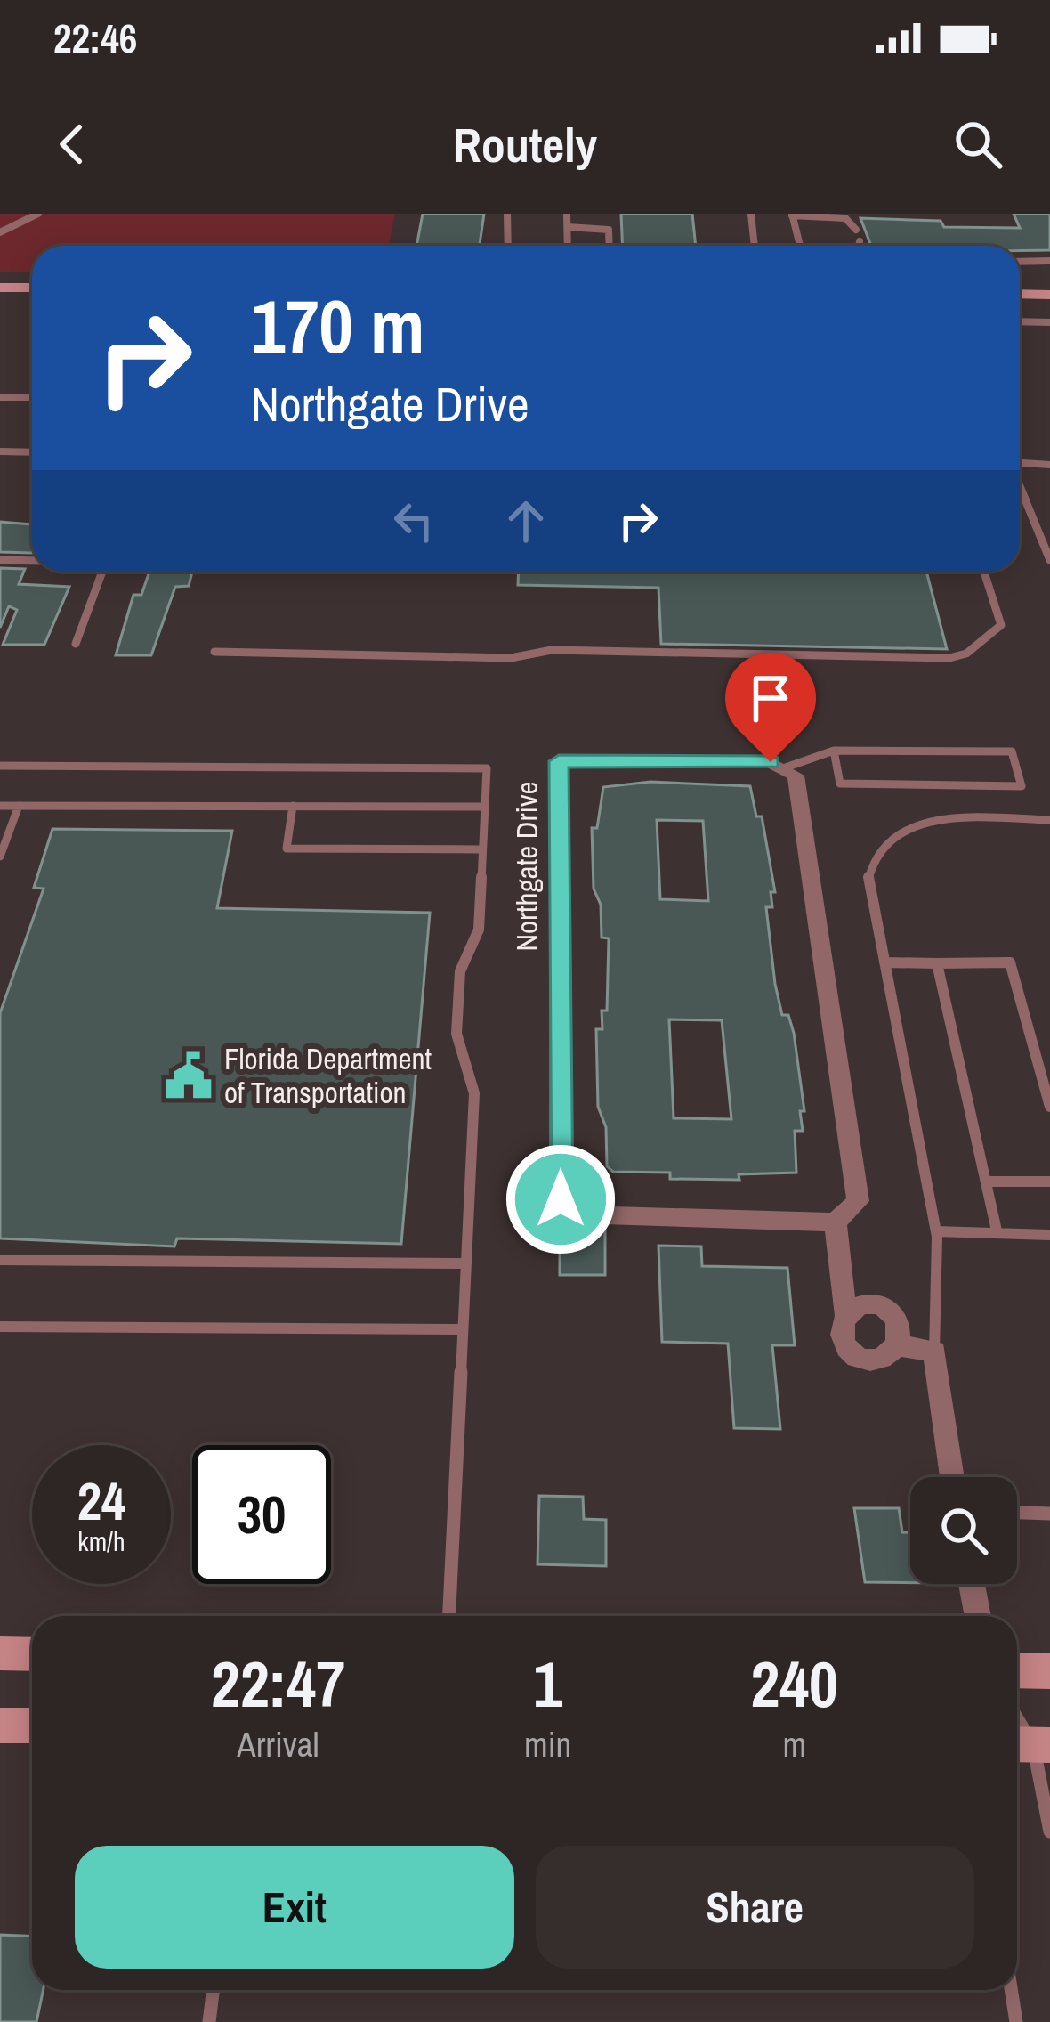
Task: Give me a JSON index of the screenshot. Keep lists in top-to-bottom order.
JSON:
{
  "streets": {
    "street": ["Northgate Drive"]
  },
  "places": {
    "public building": ["Florida Department of Transportation"]
  },
  "page": {
    "status": "22:46",
    "header": "Routely",
    "turn": ["170 m", "Northgate Drive"],
    "speed": "24 km/h",
    "limit": "30",
    "eta": [
      "22:47",
      "Arrival",
      "1",
      "min",
      "240",
      "m"
    ],
    "buttons": ["Exit", "Share"]
  }
}
